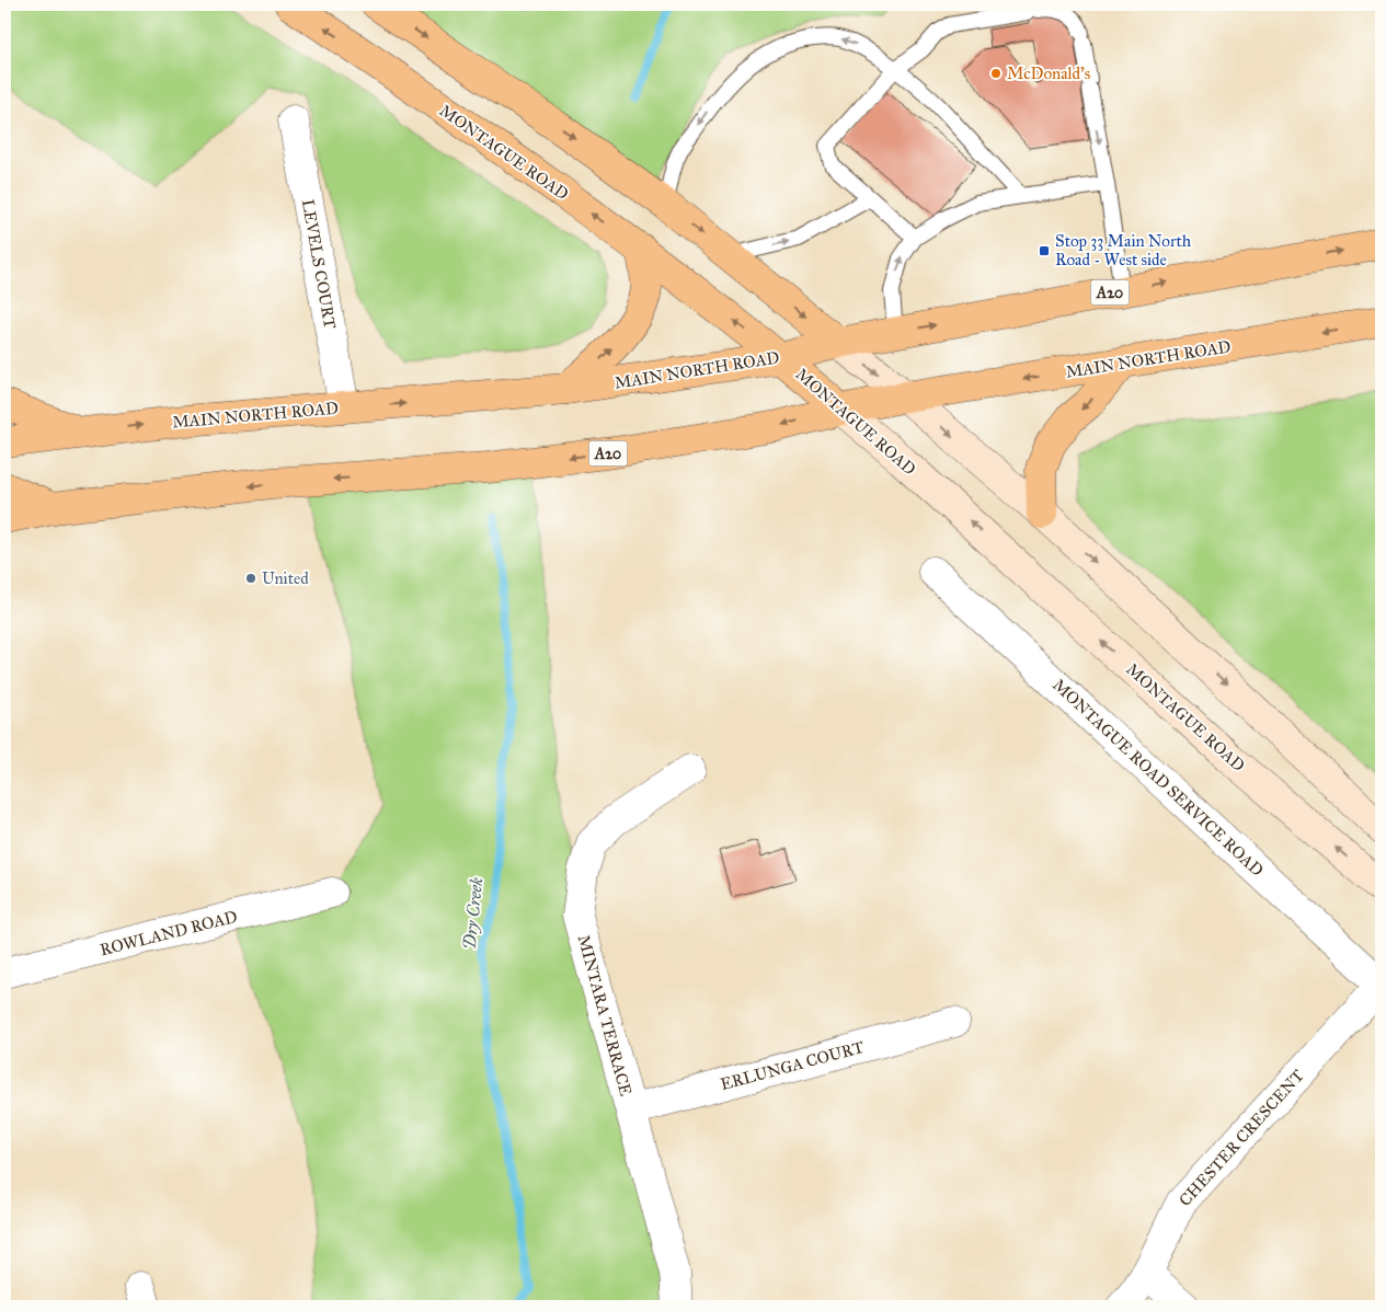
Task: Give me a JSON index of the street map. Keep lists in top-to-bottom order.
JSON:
{
  "streets": {
    "main road": ["MONTAGUE ROAD", "A20", "MAIN NORTH ROAD"],
    "street": [
      "LEVELS COURT",
      "MONTAGUE ROAD SERVICE ROAD",
      "ROWLAND ROAD",
      "MINTARA TERRACE",
      "ERLUNGA COURT",
      "CHESTER CRESCENT"
    ]
  },
  "crossings": [
    ["MONTAGUE ROAD", "MAIN NORTH ROAD"],
    ["LEVELS COURT", "MAIN NORTH ROAD"],
    ["MONTAGUE ROAD SERVICE ROAD", "CHESTER CRESCENT"],
    ["MINTARA TERRACE", "ERLUNGA COURT"]
  ],
  "water": ["Dry Creek"],
  "places": {
    "other": ["McDonald's", "United"],
    "transit": ["Stop 33 Main North Road - West side"]
  }
}
